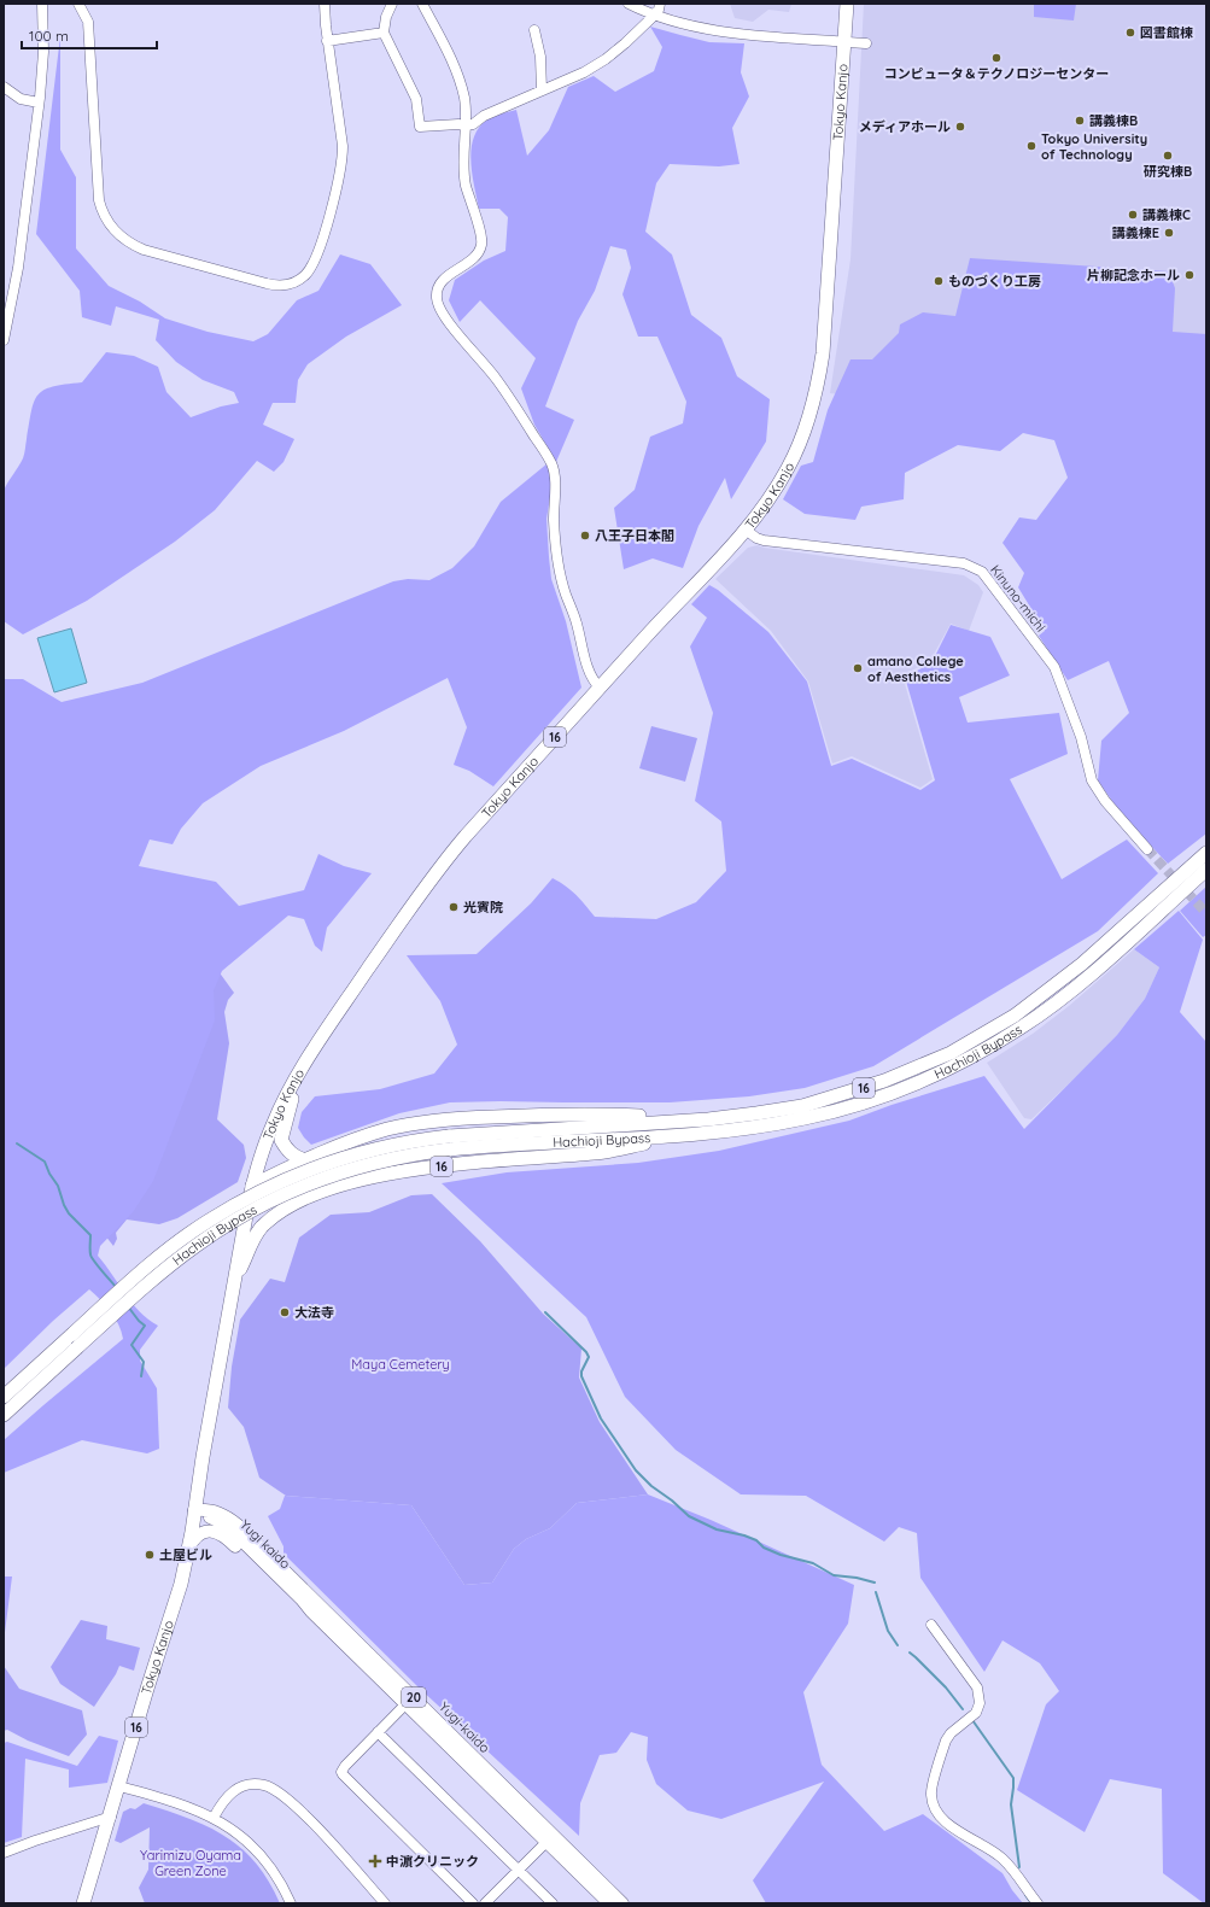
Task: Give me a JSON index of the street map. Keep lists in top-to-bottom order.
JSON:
{
  "streets": {
    "highway": ["Tokyo Kanjo", "16", "Hachioji Bypass"],
    "main road": ["Yugi kaido", "20", "Yugi-kaido"],
    "street": ["Kinuno-michi"]
  },
  "crossings": [
    ["Tokyo Kanjo", "Kinuno-michi"],
    ["Tokyo Kanjo", "16"],
    ["Tokyo Kanjo", "Yugi kaido"],
    ["Tokyo Kanjo", "20"],
    ["Tokyo Kanjo", "Yugi-kaido"],
    ["16", "Hachioji Bypass"],
    ["16", "Yugi kaido"],
    ["16", "20"],
    ["16", "Yugi-kaido"],
    ["Yugi kaido", "20"],
    ["Yugi kaido", "Yugi-kaido"],
    ["20", "Yugi-kaido"]
  ],
  "parks": ["Maya Cemetery", "Yarimizu Oyama Green Zone"],
  "places": {
    "other": [
      "図書館棟",
      "コンピュータ＆テクノロジーセンター",
      "講義棟B",
      "メディアホール",
      "Tokyo University of Technology",
      "研究棟B",
      "講義棟C",
      "講義棟E",
      "片柳記念ホール",
      "ものづくり工房",
      "八王子日本閣",
      "amano College of Aesthetics",
      "光賓院",
      "大法寺",
      "土屋ビル"
    ],
    "health": ["中濵クリニック"]
  },
  "scale_bar": "100 m"
}
